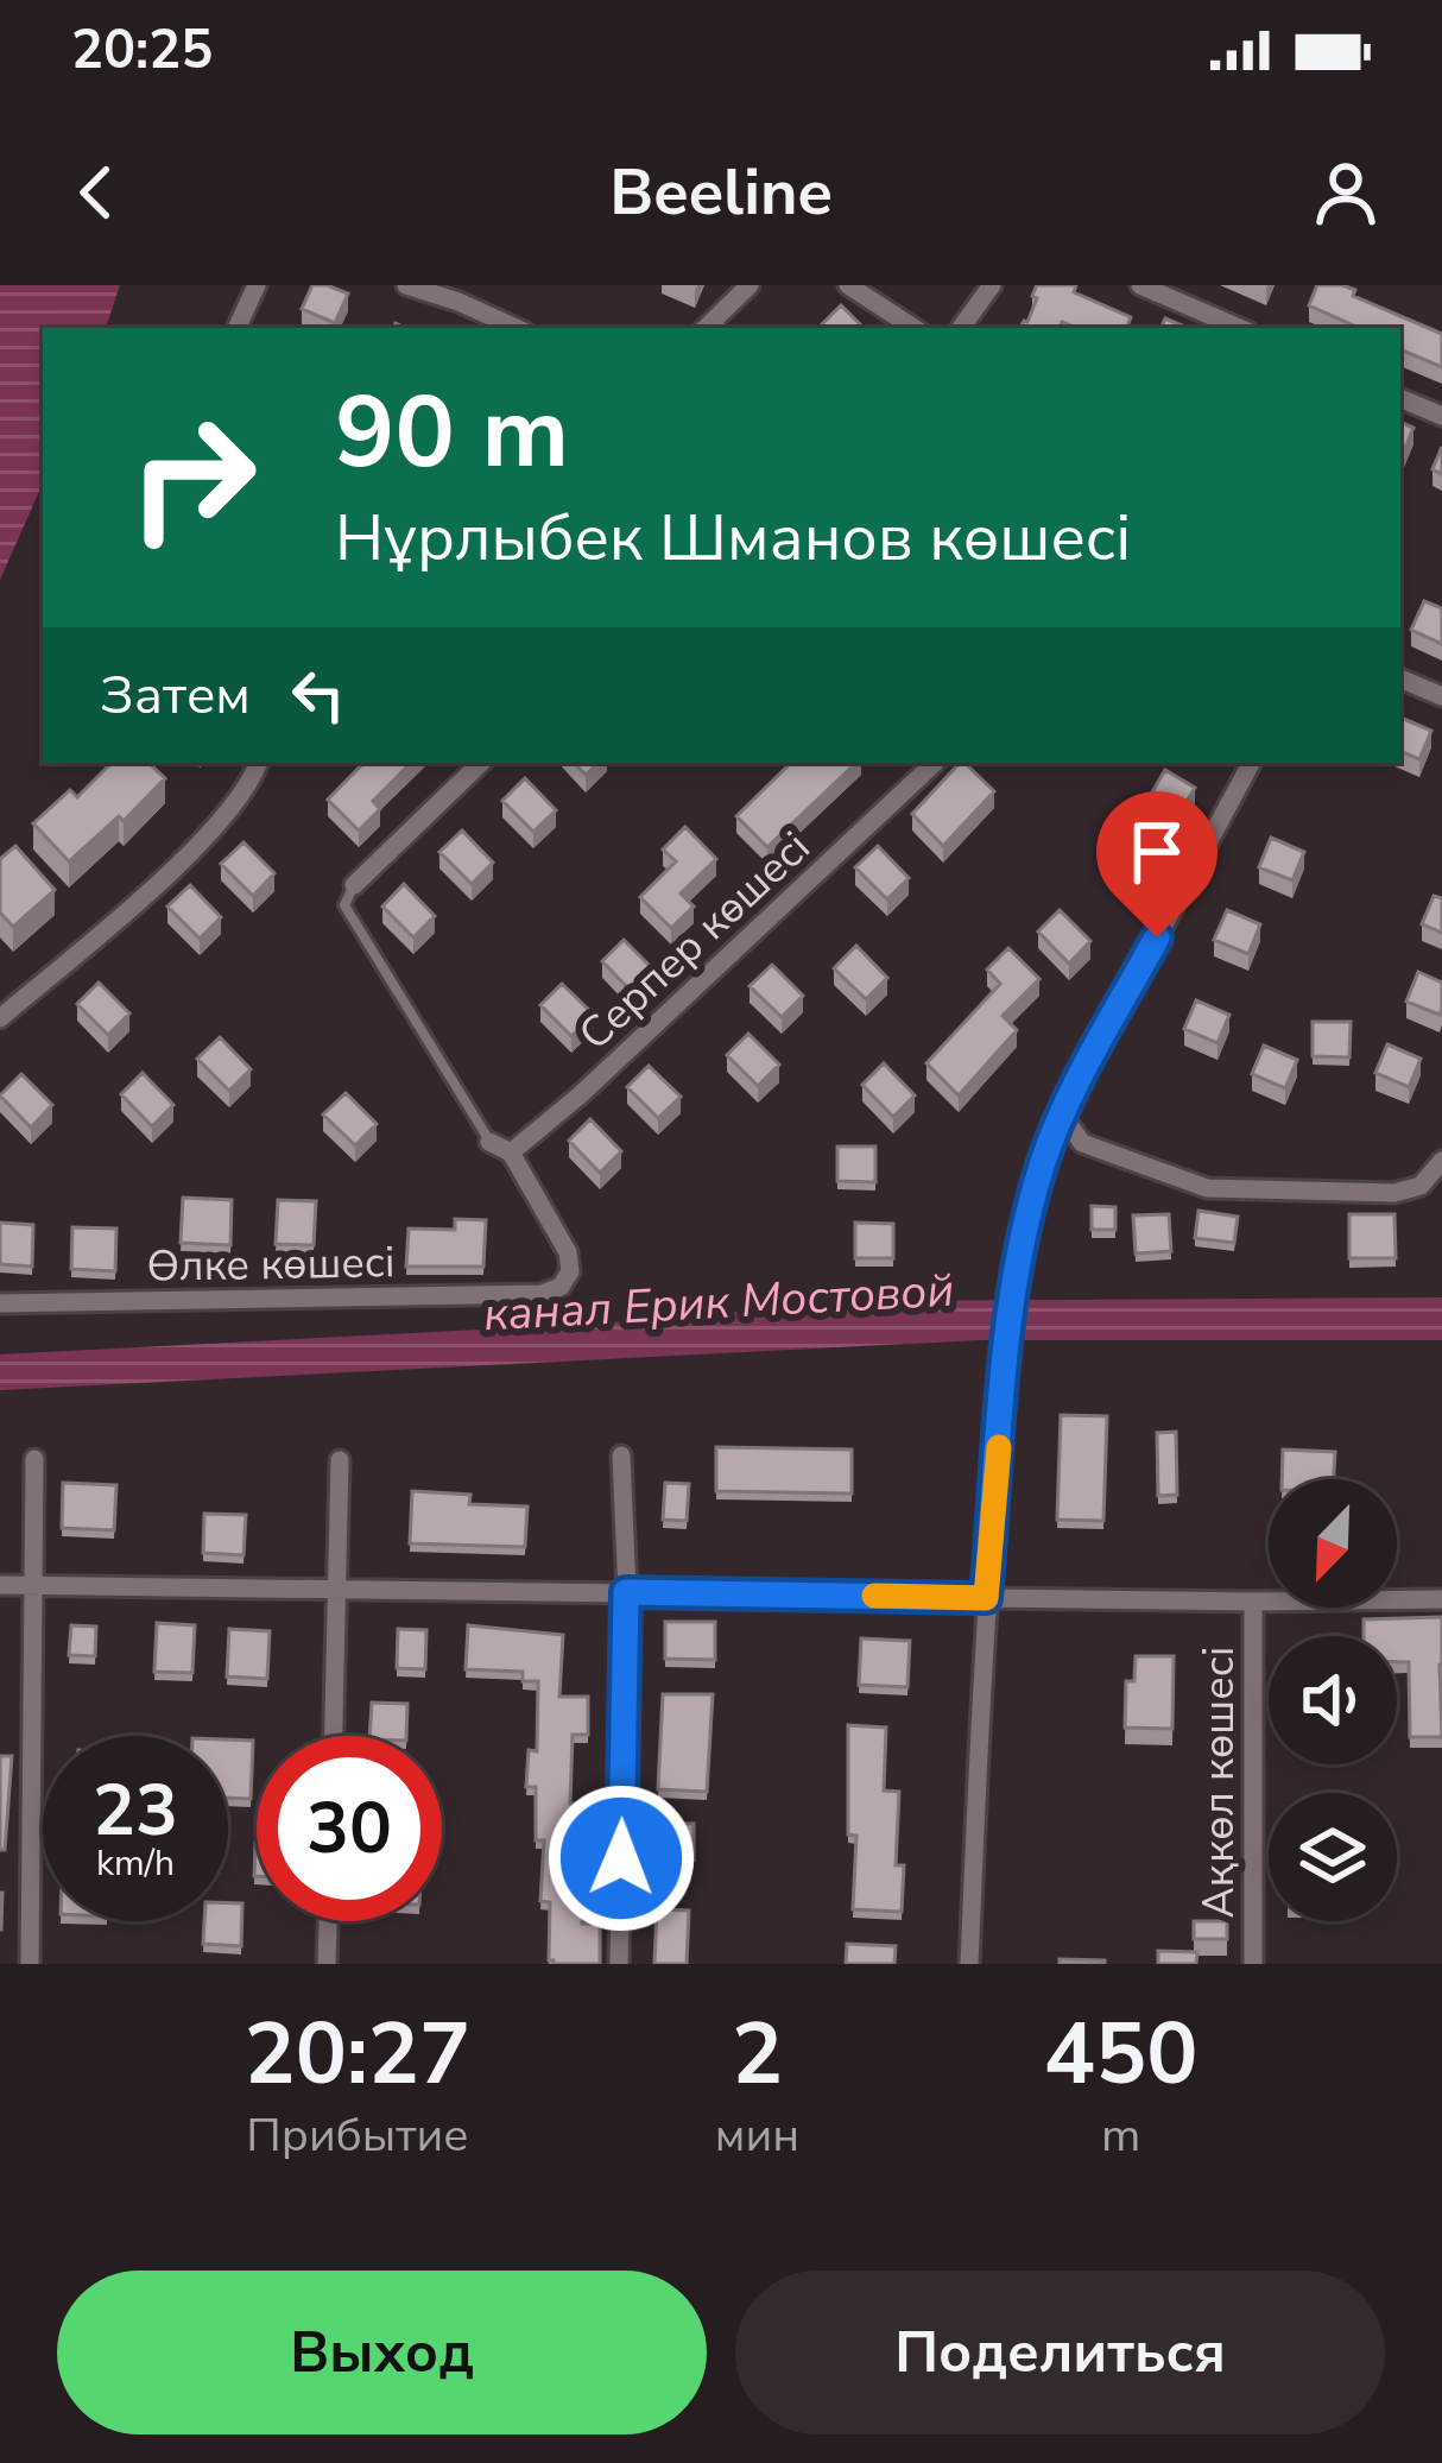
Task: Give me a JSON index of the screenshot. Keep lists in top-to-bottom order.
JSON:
{
  "streets": {
    "street": ["Серпер көшесі", "Өлке көшесі", "Ақкөл көшесі"]
  },
  "crossings": [
    ["Серпер көшесі", "Өлке көшесі"]
  ],
  "water": ["канал Ерик Мостовой"],
  "north": "bottom left",
  "page": {
    "status": "20:25",
    "header": "Beeline",
    "turn": ["90 m", "Нұрлыбек Шманов көшесі"],
    "then": "Затем",
    "speed": "23 km/h",
    "limit": "30",
    "eta": [
      "20:27",
      "Прибытие",
      "2",
      "мин",
      "450",
      "m"
    ],
    "buttons": ["Выход", "Поделиться"]
  }
}
